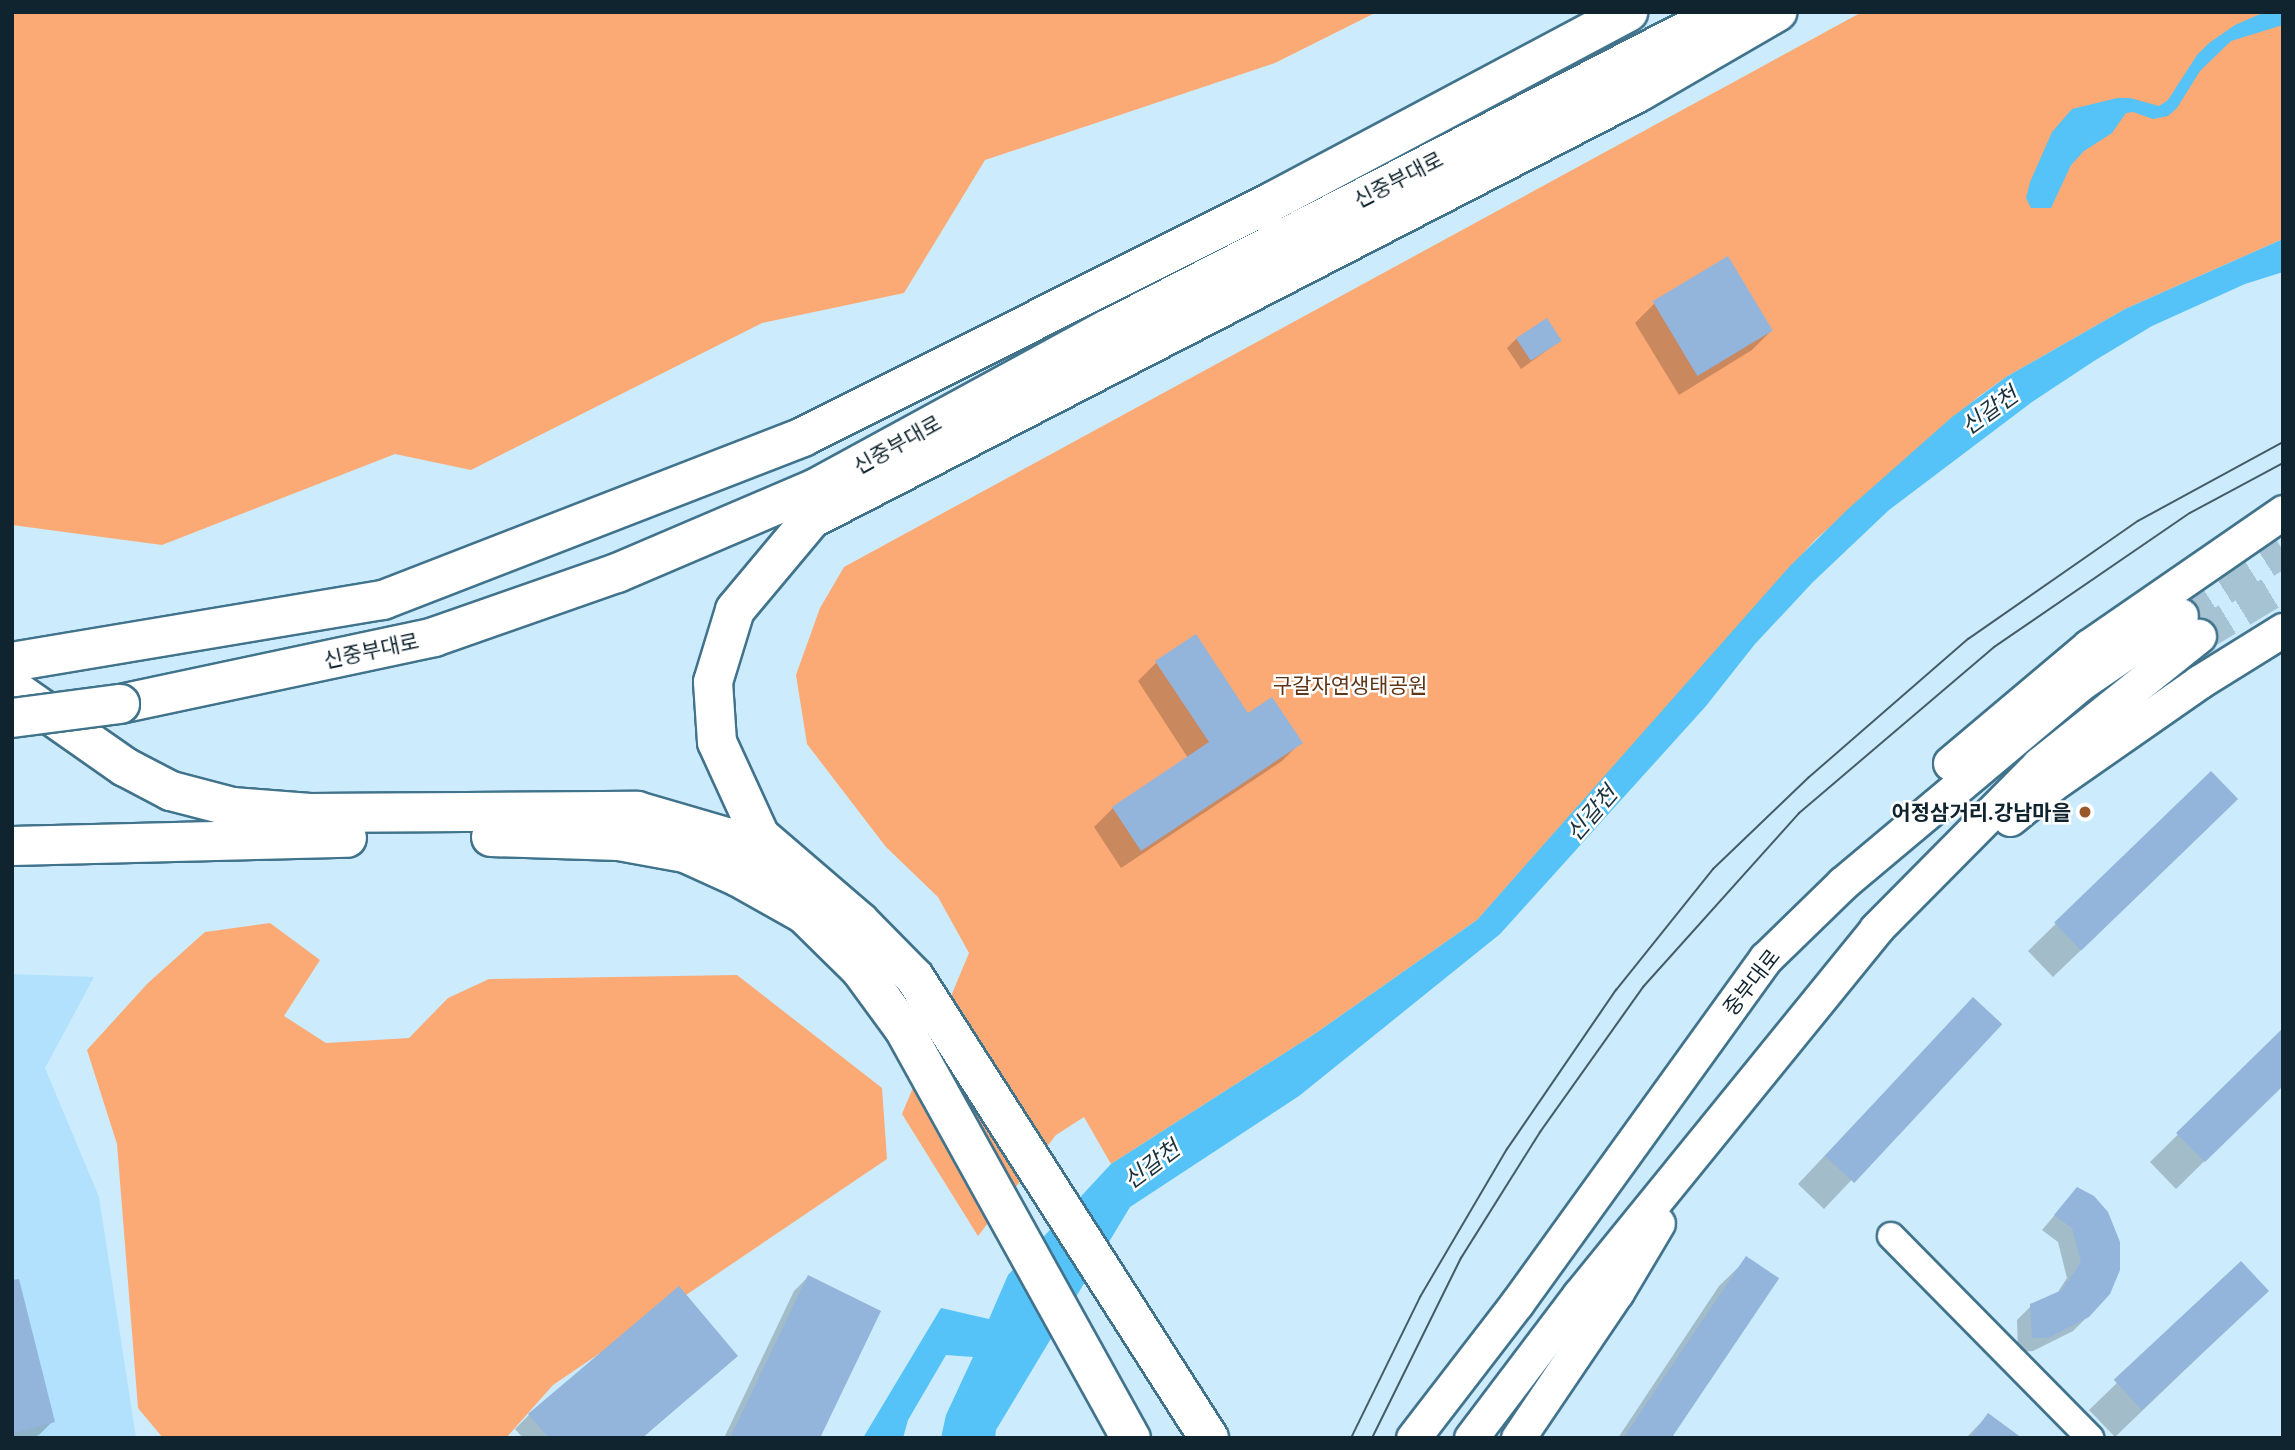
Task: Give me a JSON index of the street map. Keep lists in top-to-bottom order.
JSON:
{
  "streets": {
    "highway": ["신중부대로"],
    "main road": ["중부대로"]
  },
  "water": ["신갈천"],
  "parks": ["구갈자연생태공원"],
  "places": ["어정삼거리.강남마을"]
}
